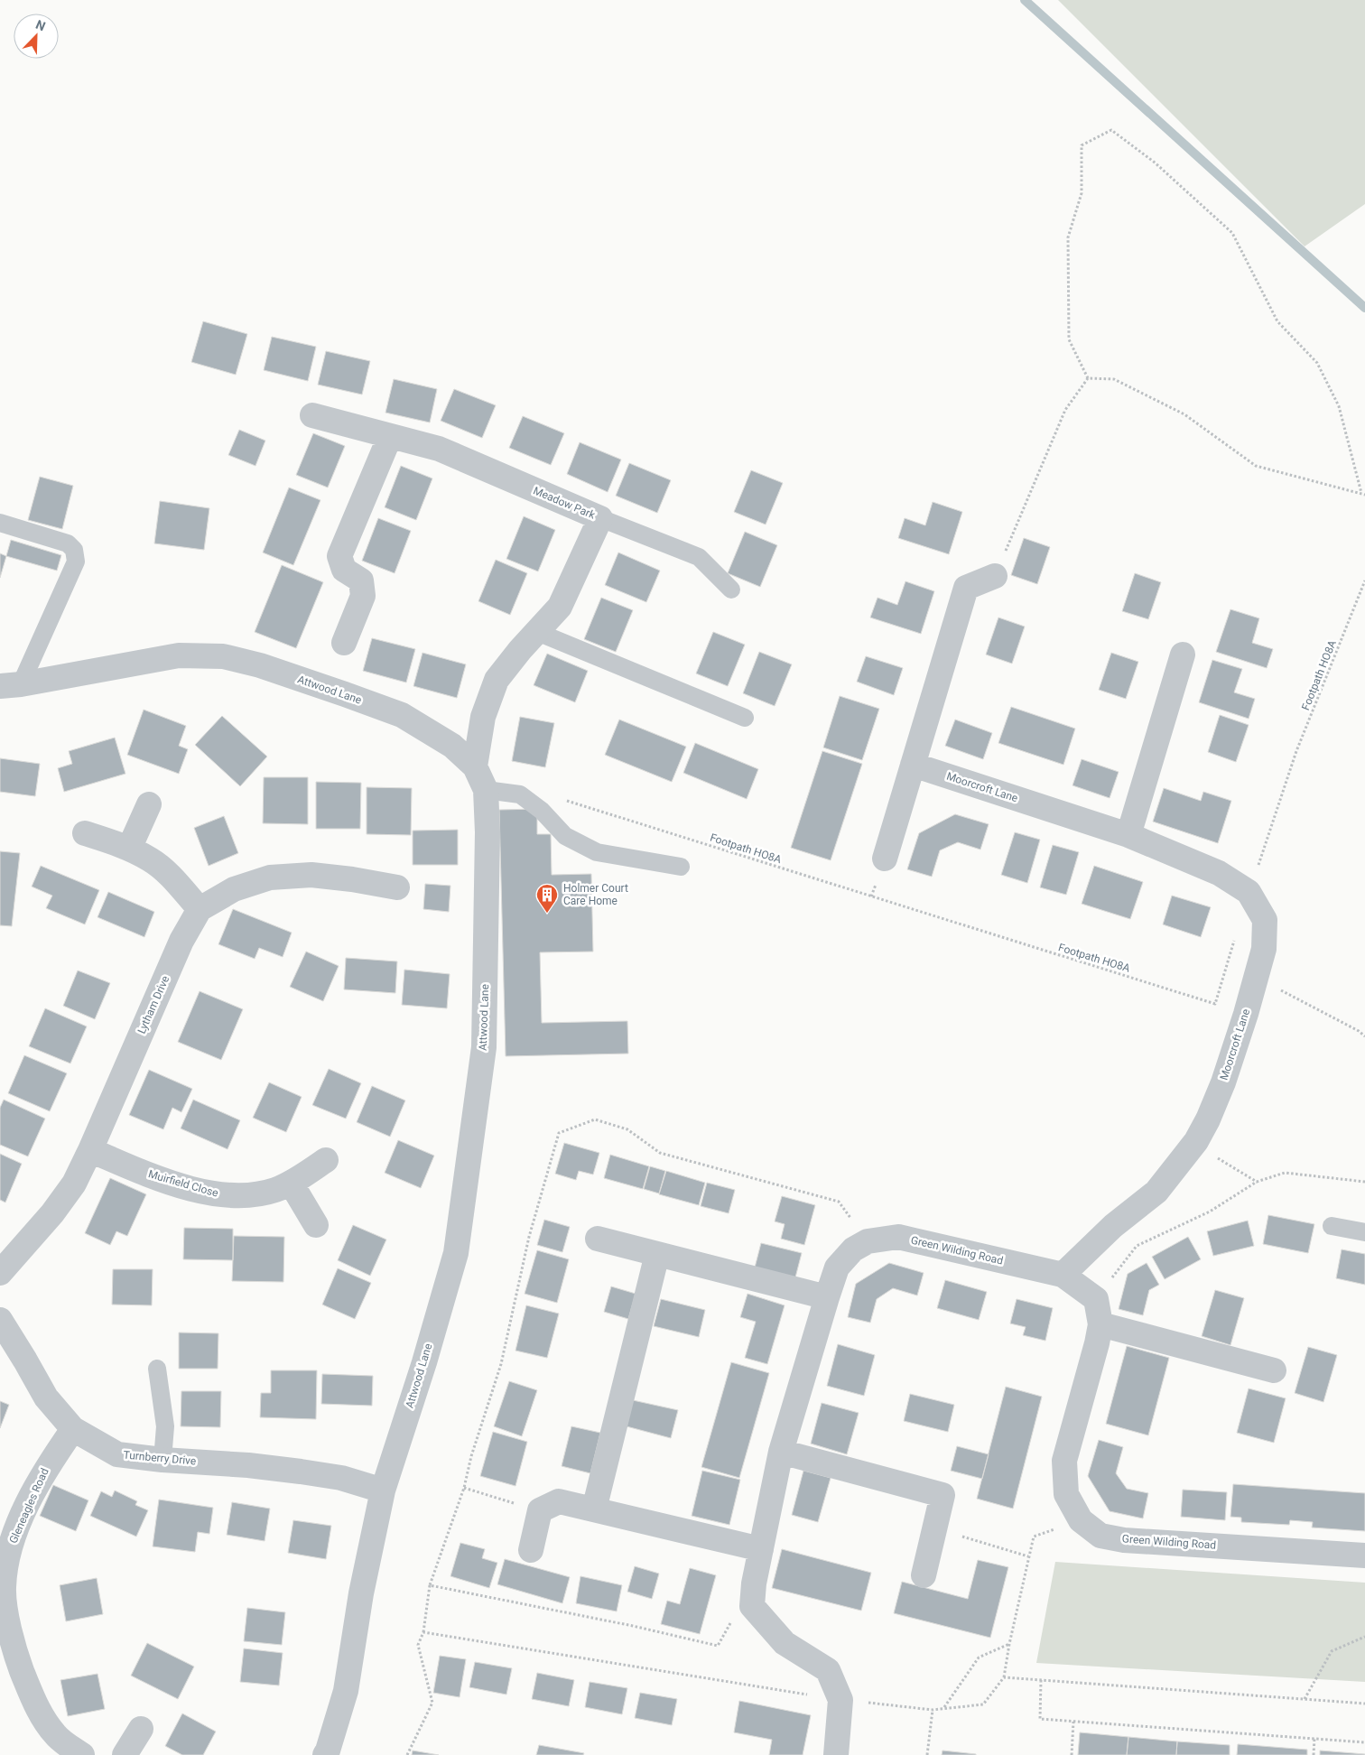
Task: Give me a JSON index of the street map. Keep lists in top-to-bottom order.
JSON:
{
  "streets": {
    "street": [
      "Meadow Park",
      "Attwood Lane",
      "Moorcroft Lane",
      "Lytham Drive",
      "Muirfield Close",
      "Green Wilding Road",
      "Turnberry Drive",
      "Gleneagles Road"
    ],
    "path": ["Footpath HO8A"]
  },
  "crossings": [
    ["Meadow Park", "Attwood Lane"],
    ["Footpath HO8A", "Moorcroft Lane"],
    ["Attwood Lane", "Turnberry Drive"],
    ["Moorcroft Lane", "Green Wilding Road"],
    ["Lytham Drive", "Muirfield Close"],
    ["Turnberry Drive", "Gleneagles Road"]
  ],
  "places": {
    "building": ["Holmer Court Care Home"]
  },
  "north": "top right"
}
